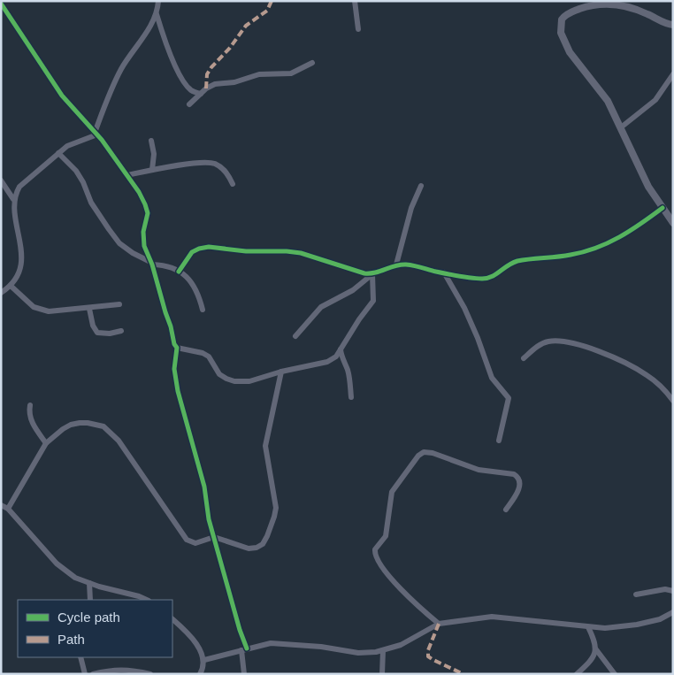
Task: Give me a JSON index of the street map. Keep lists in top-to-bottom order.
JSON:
{
  "legend": ["Cycle path", "Path"]
}
